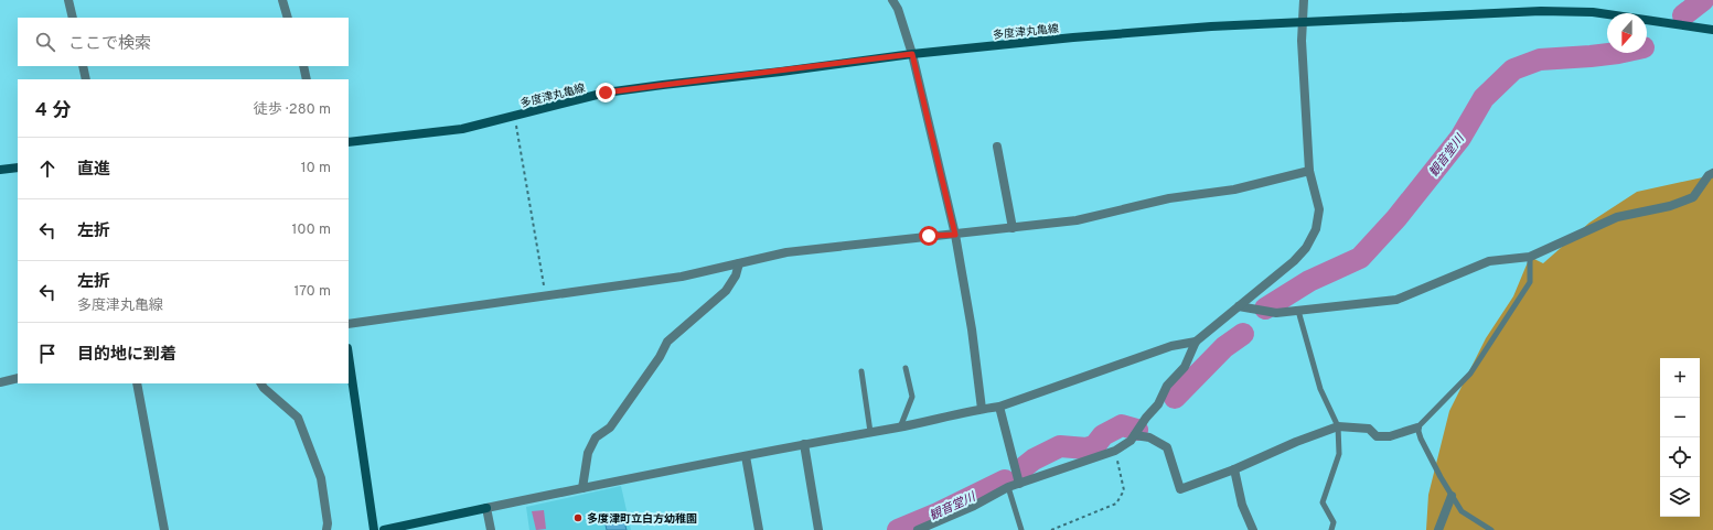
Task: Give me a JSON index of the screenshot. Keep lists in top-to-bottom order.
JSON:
{
  "streets": {
    "main road": ["多度津丸亀線"]
  },
  "water": ["観音堂川"],
  "places": ["多度津町立白方幼稚園"],
  "north": "bottom",
  "page": {
    "search": "ここで検索",
    "heading": ["4 分", "徒歩 · 280 m"],
    "list": [
      ["直進", "10 m"],
      ["左折", "100 m"],
      ["左折", "多度津丸亀線", "170 m"],
      "目的地に到着"
    ],
    "map_buttons": ["+", "−"]
  }
}
